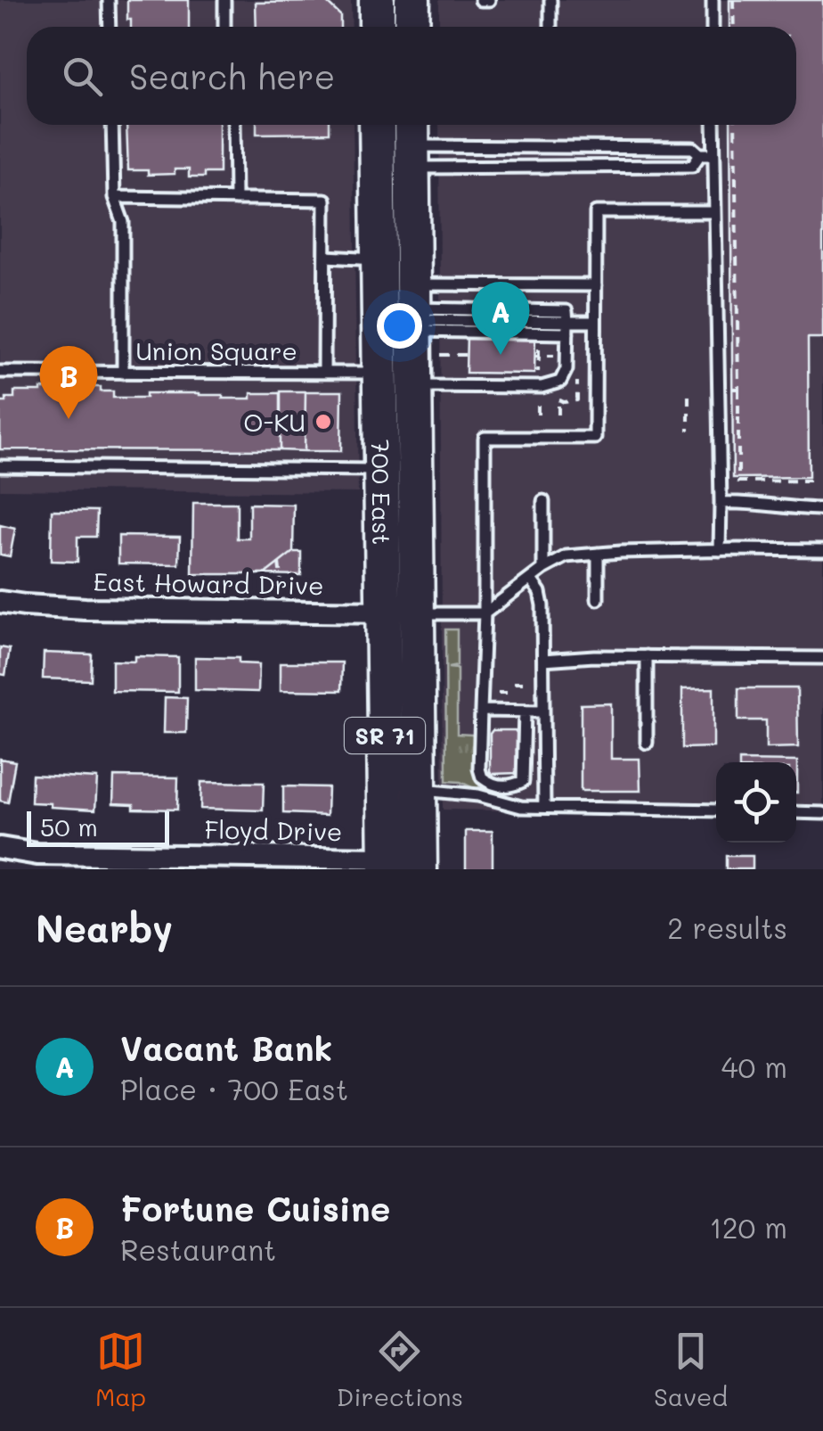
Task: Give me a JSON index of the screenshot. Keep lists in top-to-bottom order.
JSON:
{
  "streets": {
    "main road": ["700 East", "SR 71"],
    "street": ["East Howard Drive", "Floyd Drive"],
    "lane": ["Union Square"]
  },
  "crossings": [
    ["Union Square", "700 East"],
    ["700 East", "East Howard Drive"],
    ["700 East", "Floyd Drive"]
  ],
  "places": ["O-KU"],
  "scale_bar": "50 m",
  "page": {
    "search": "Search here",
    "pins": ["A", "B"],
    "scale": "50 m",
    "heading": ["Nearby", "2 results"],
    "list": [
      {
        "mark": "A",
        "name": "Vacant Bank",
        "note": "Place · 700 East",
        "value": "40 m"
      },
      {
        "mark": "B",
        "name": "Fortune Cuisine",
        "note": "Restaurant",
        "value": "120 m"
      }
    ],
    "nav": ["Map", "Directions", "Saved"]
  }
}
